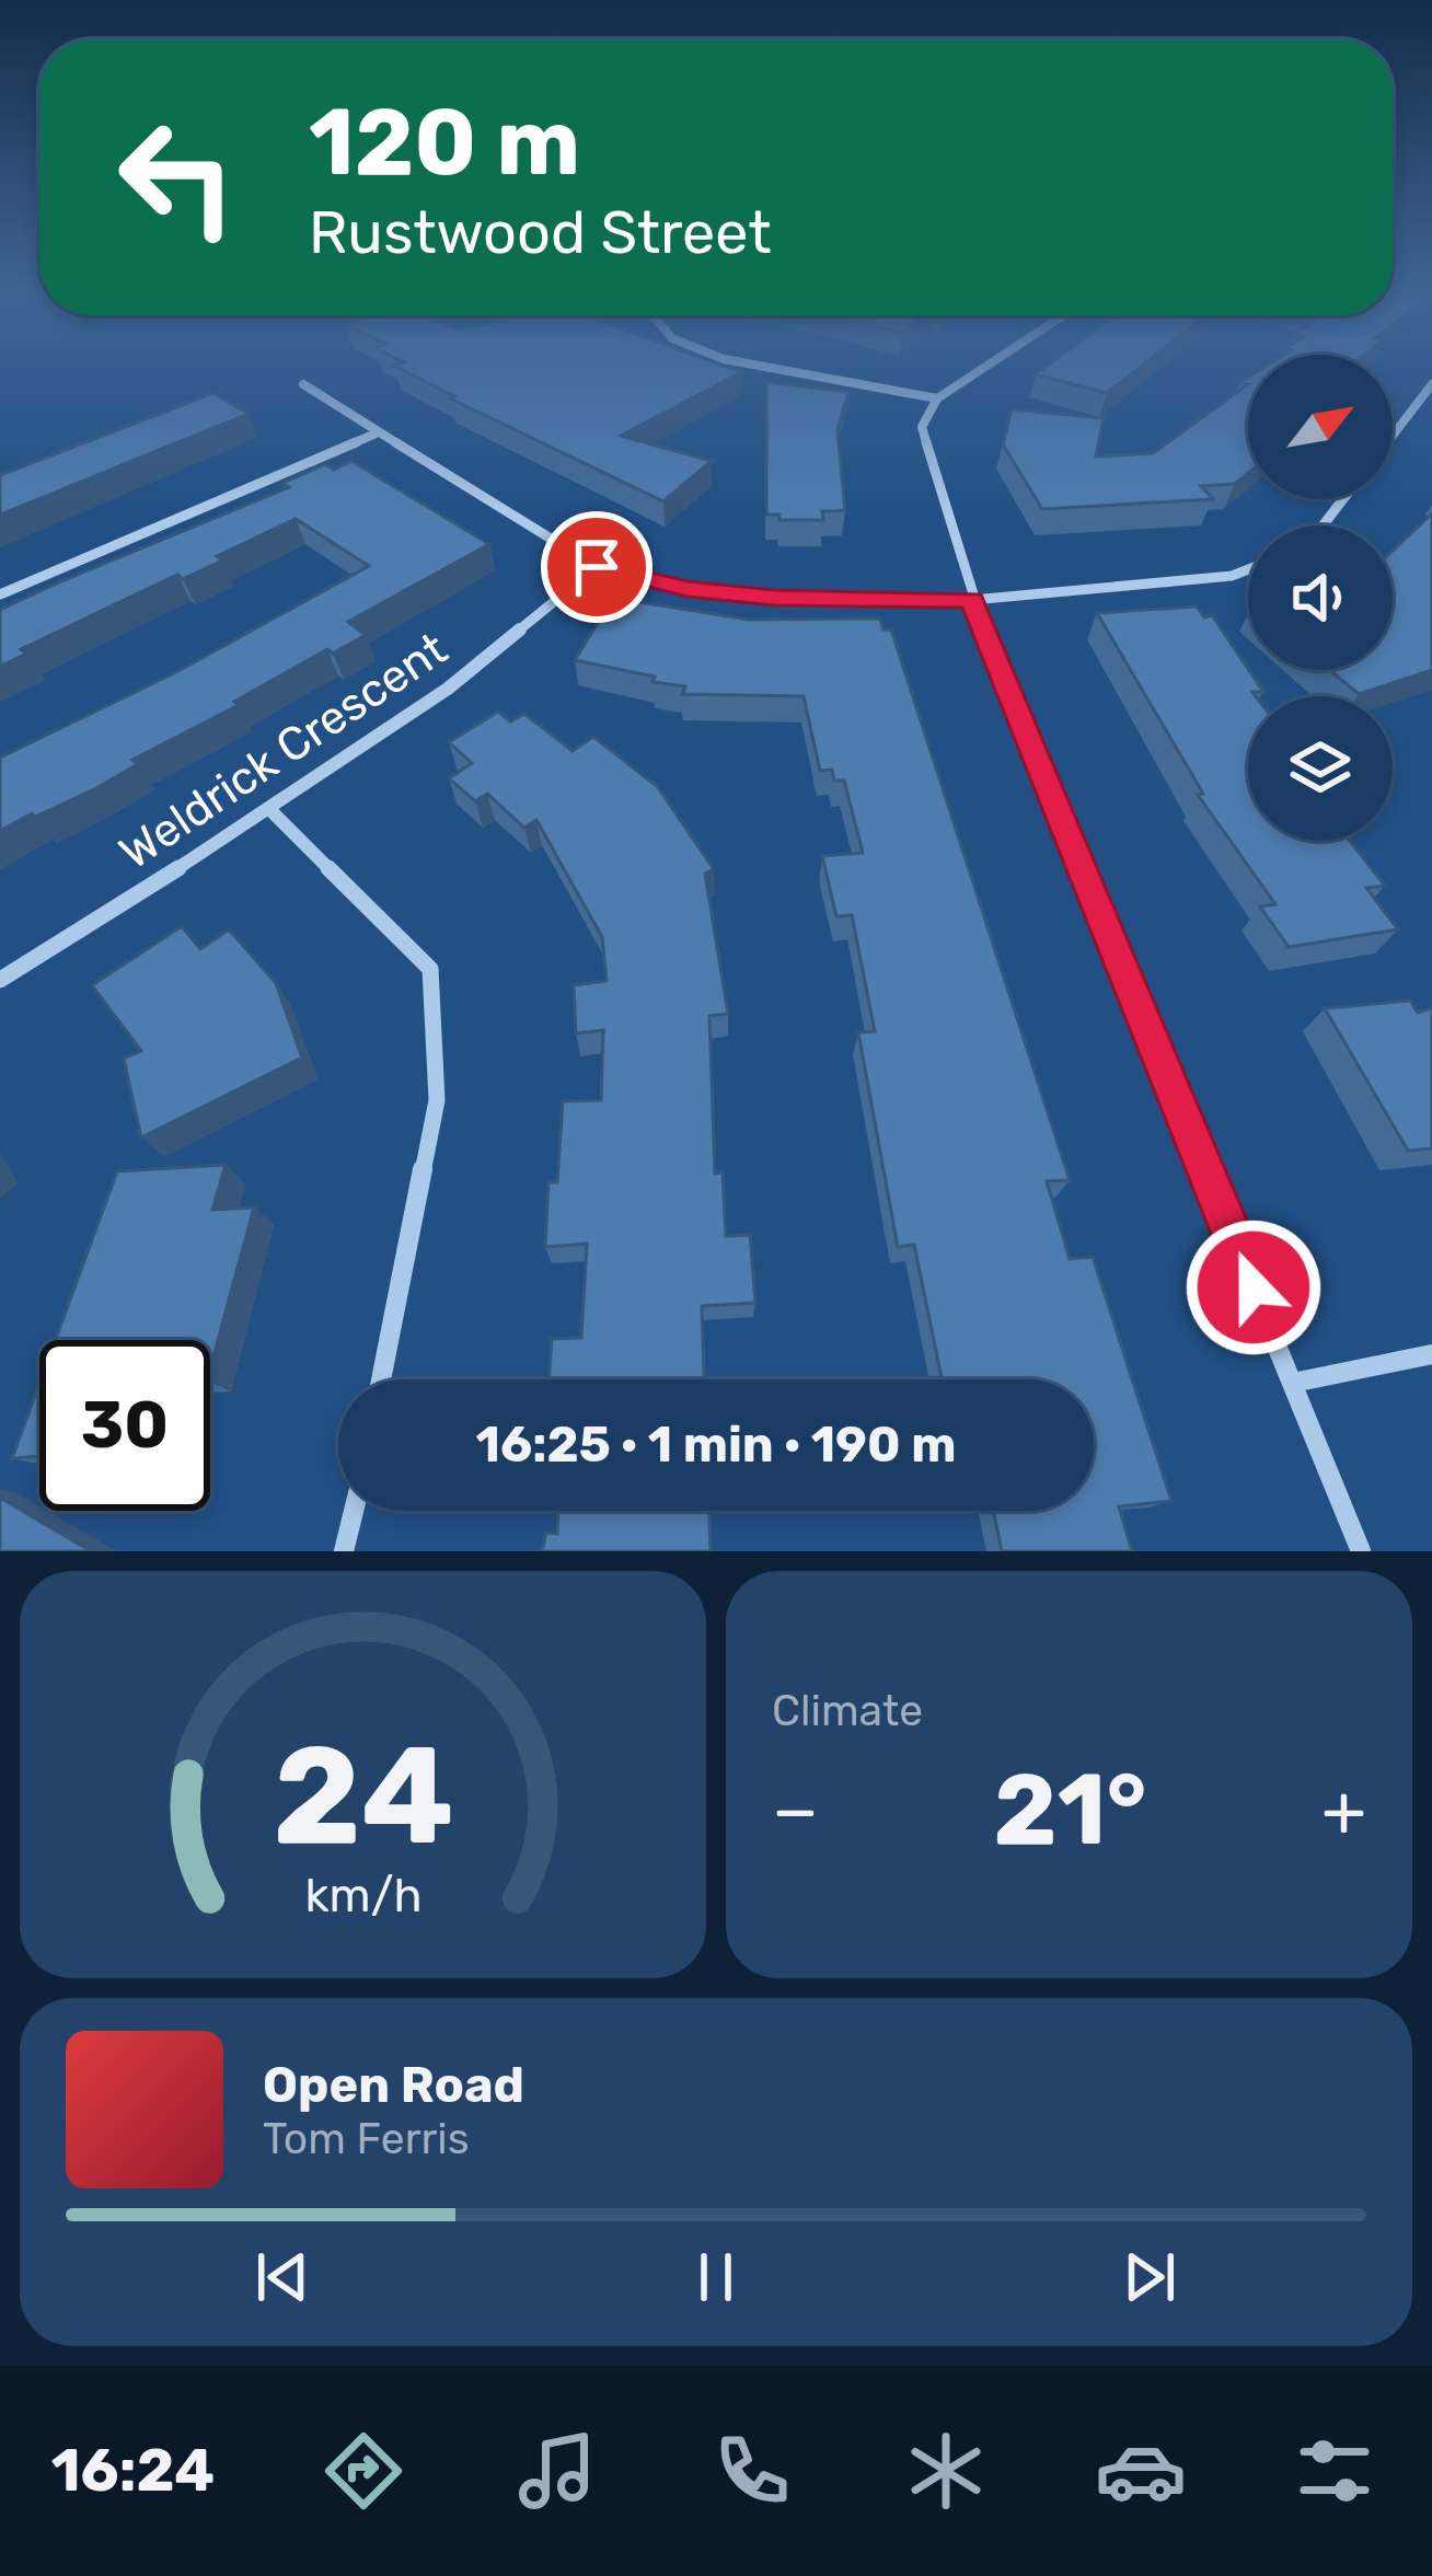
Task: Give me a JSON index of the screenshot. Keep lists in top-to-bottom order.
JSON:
{
  "streets": {
    "street": ["Weldrick Crescent"]
  },
  "north": "top right",
  "page": {
    "turn": ["120 m", "Rustwood Street"],
    "limit": "30",
    "trip": "16:25 · 1 min · 190 m",
    "tile": "Climate",
    "heat": ["−", "21°", "+"],
    "song": ["Open Road", "Tom Ferris"],
    "tabs": "16:24",
    "gauge": ["24", "km/h"]
  }
}
